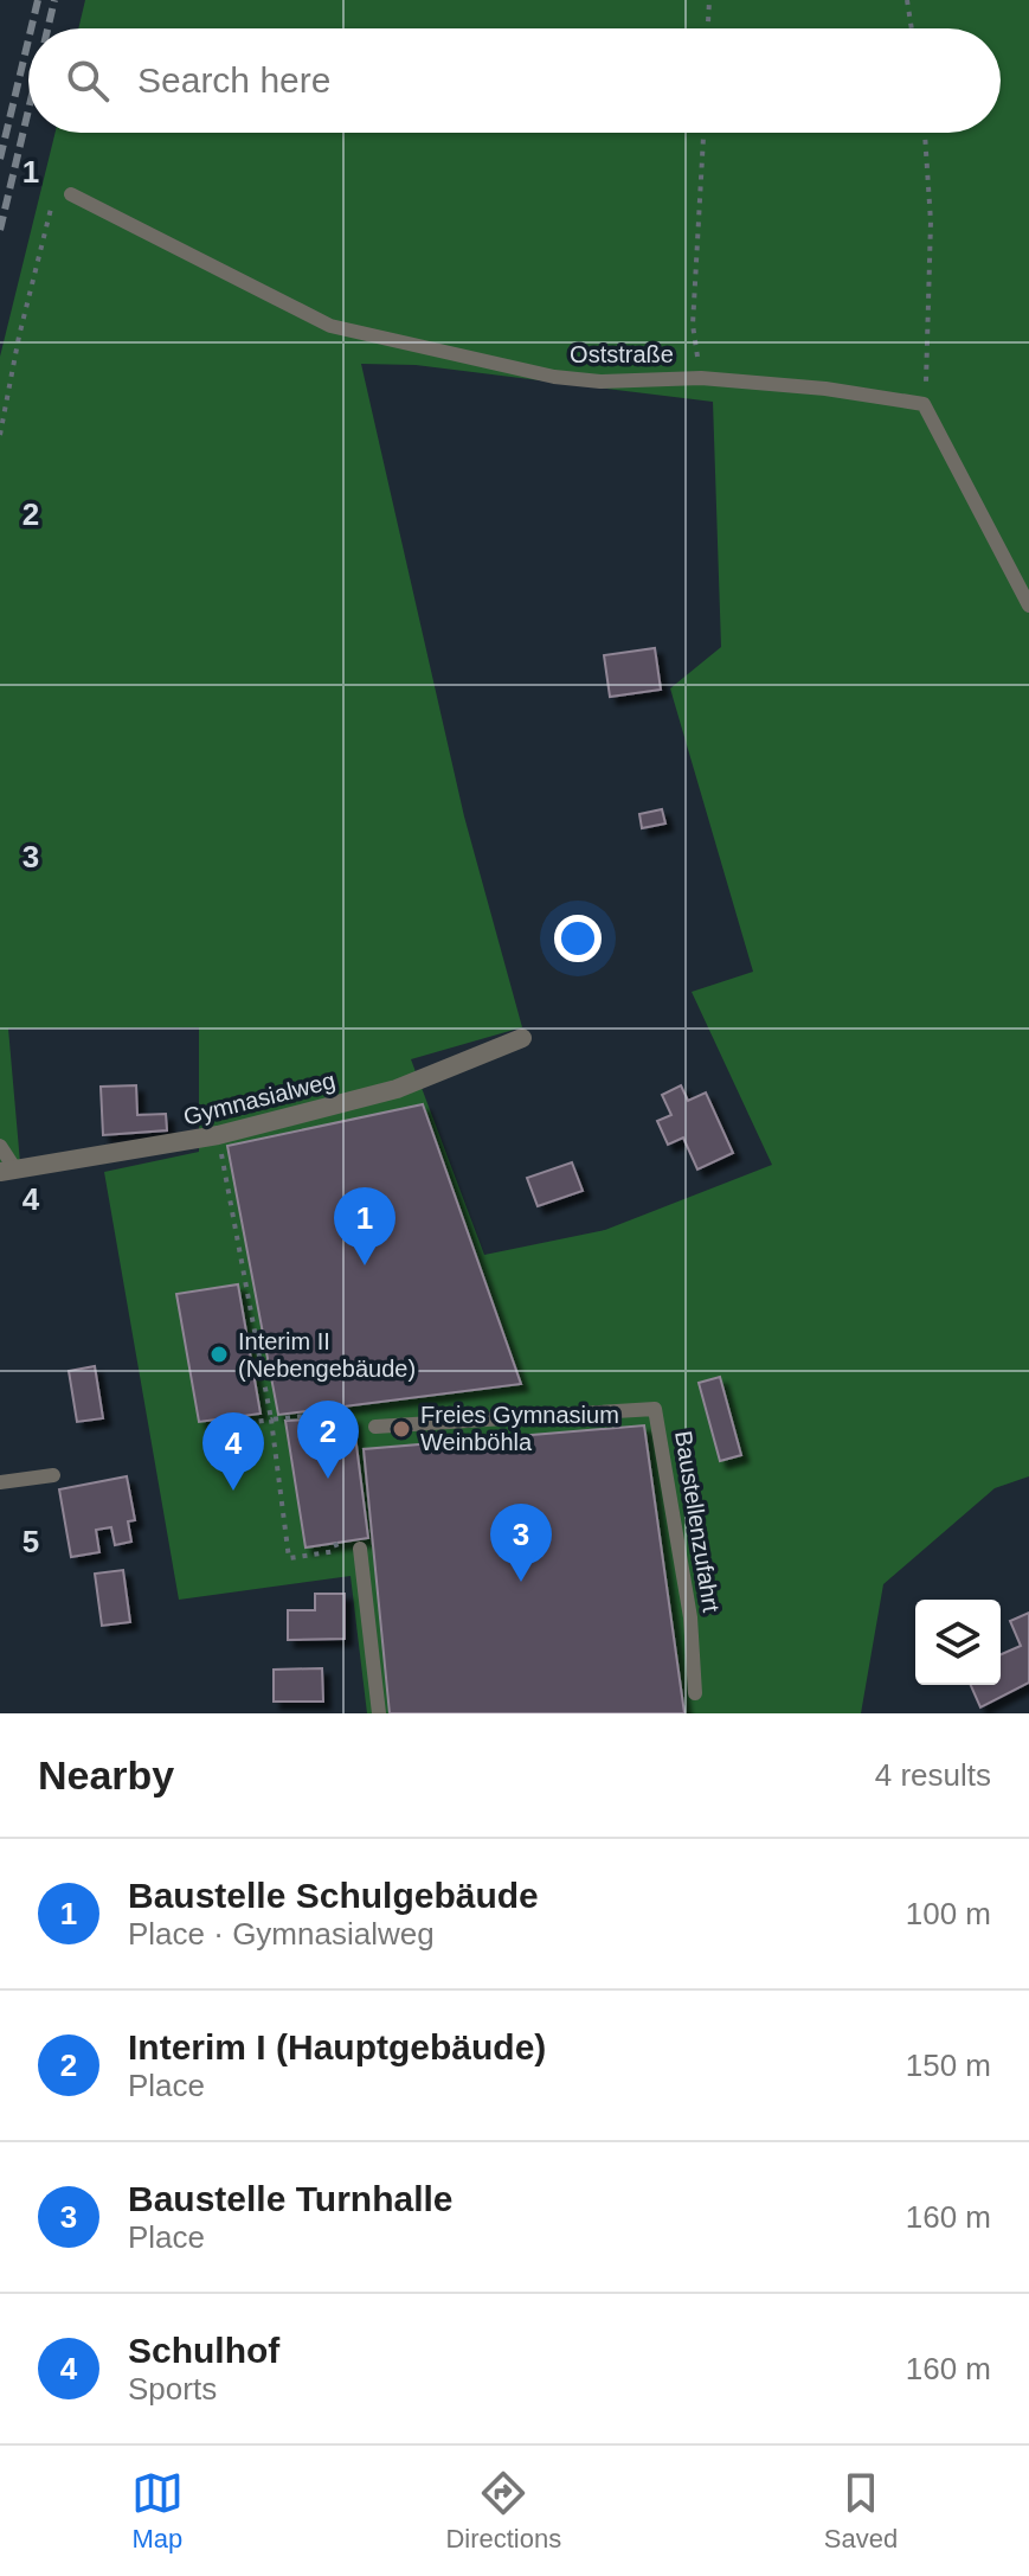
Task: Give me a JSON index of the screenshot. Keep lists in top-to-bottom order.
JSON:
{
  "streets": {
    "street": ["Gymnasialweg"],
    "lane": ["Oststraße", "Baustellenzufahrt"]
  },
  "places": ["Interim II (Nebengebäude)", "Freies Gymnasium Weinböhla"],
  "page": {
    "search": "Search here",
    "pins": [
      "1",
      "2",
      "4",
      "3"
    ],
    "heading": ["Nearby", "4 results"],
    "list": [
      {
        "mark": "1",
        "name": "Baustelle Schulgebäude",
        "note": "Place · Gymnasialweg",
        "value": "100 m"
      },
      {
        "mark": "2",
        "name": "Interim I (Hauptgebäude)",
        "note": "Place",
        "value": "150 m"
      },
      {
        "mark": "3",
        "name": "Baustelle Turnhalle",
        "note": "Place",
        "value": "160 m"
      },
      {
        "mark": "4",
        "name": "Schulhof",
        "note": "Sports",
        "value": "160 m"
      }
    ],
    "nav": ["Map", "Directions", "Saved"]
  },
  "grid": {
    "rows": [
      "1",
      "2",
      "3",
      "4",
      "5"
    ]
  }
}
